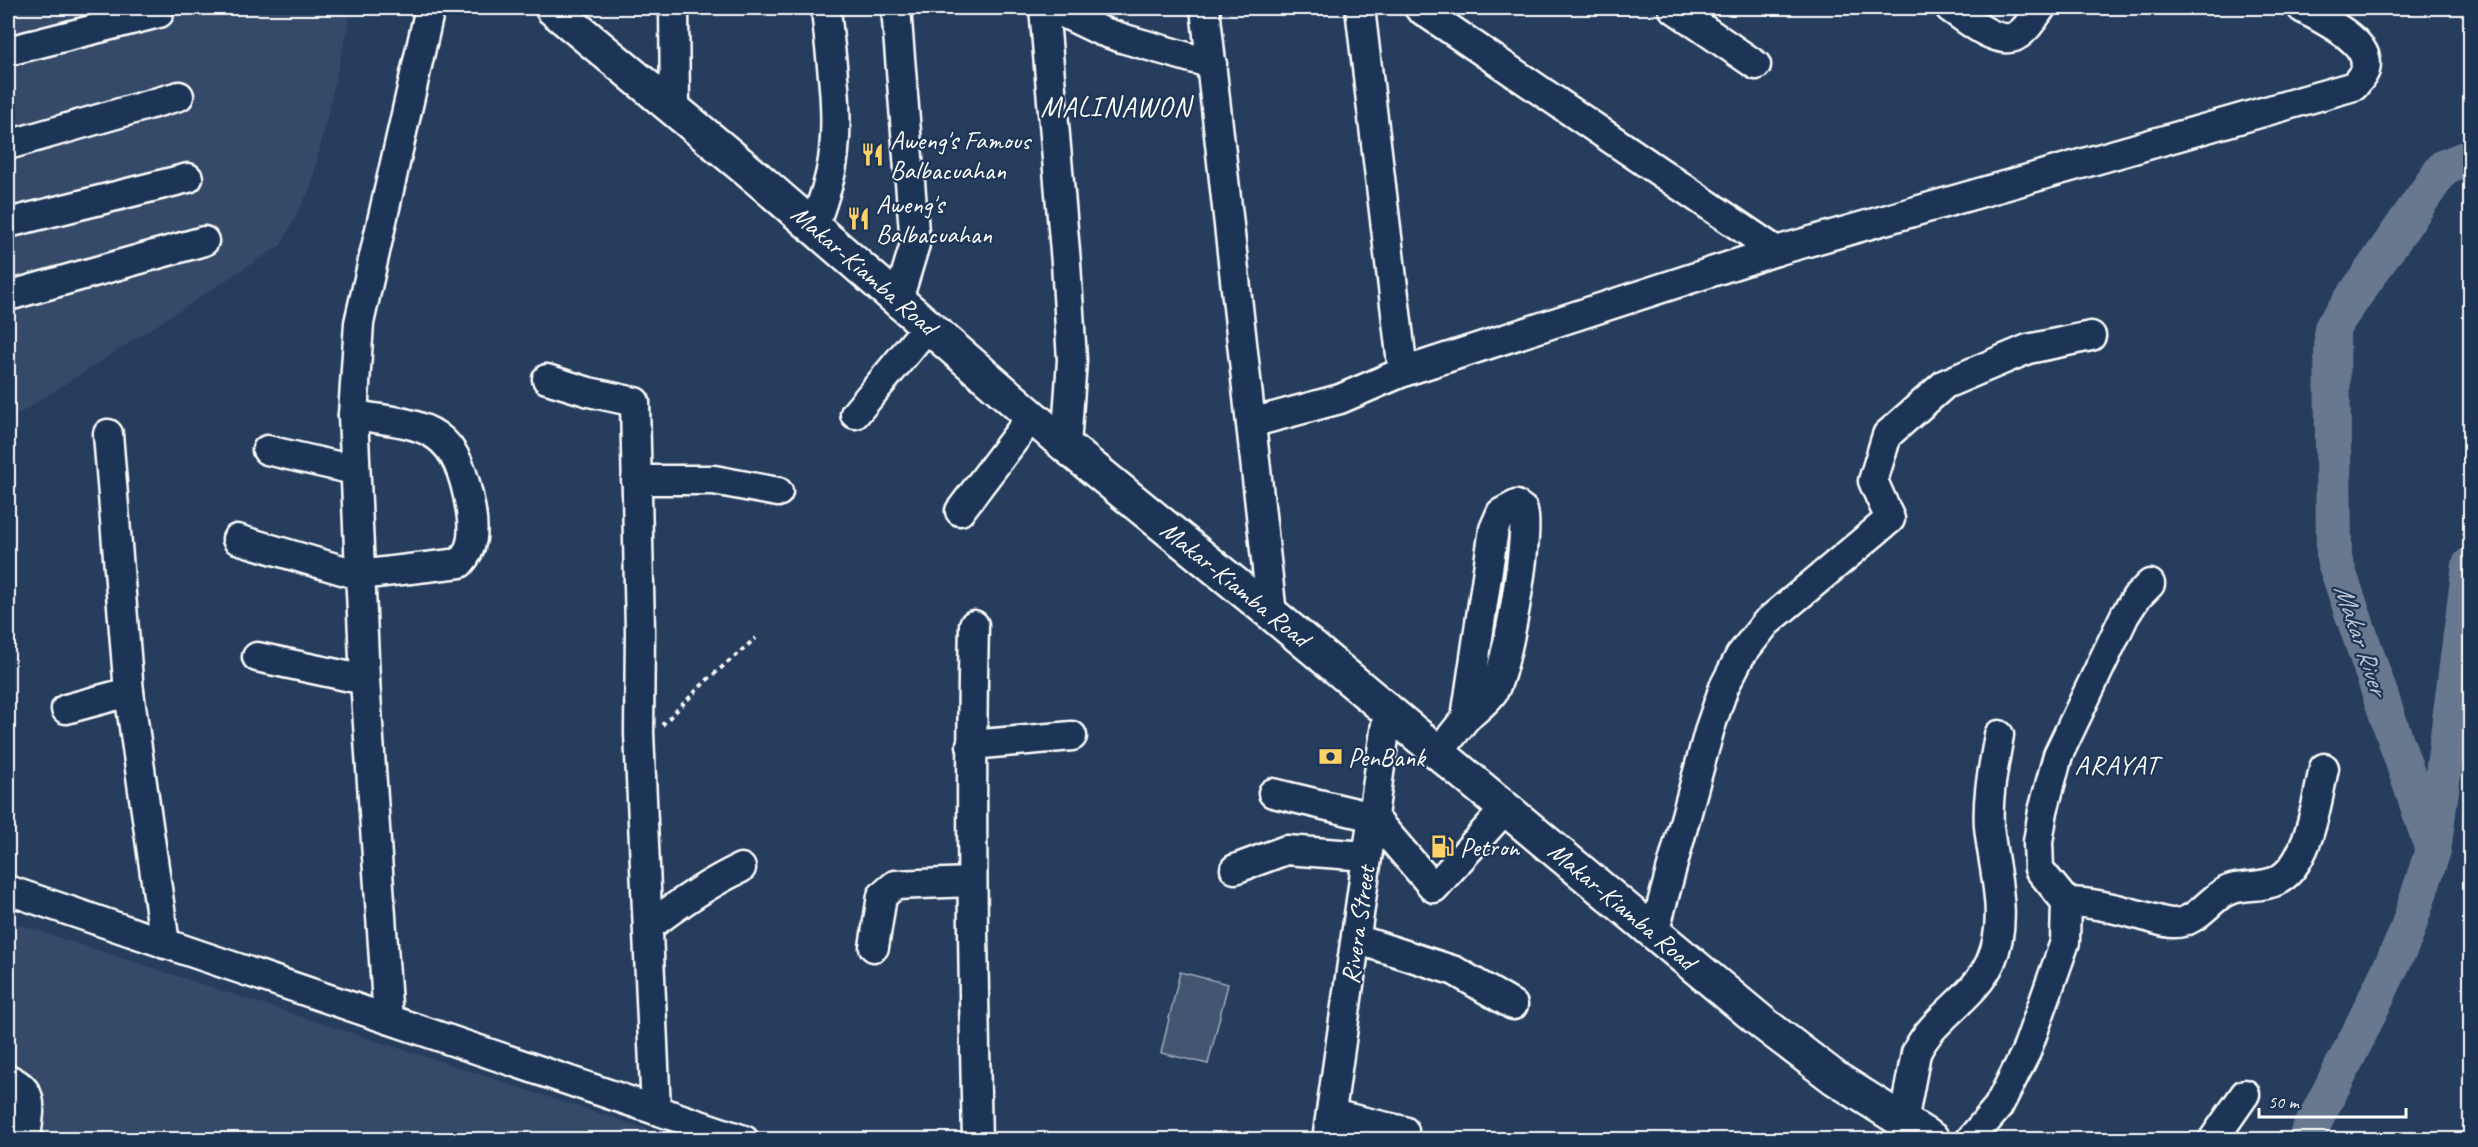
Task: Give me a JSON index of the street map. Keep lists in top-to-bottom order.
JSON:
{
  "streets": {
    "main road": ["Makar-Kiamba Road"],
    "street": ["Rivera Street"]
  },
  "crossings": [
    ["Makar-Kiamba Road", "Rivera Street"]
  ],
  "districts": ["MALINAWON", "ARAYAT"],
  "water": ["Makar River"],
  "places": {
    "restaurant": ["Aweng's Famous Balbacuahan", "Aweng's Balbacuahan"],
    "bank": ["PenBank"],
    "fuel station": ["Petron"]
  },
  "scale_bar": "50 m"
}
